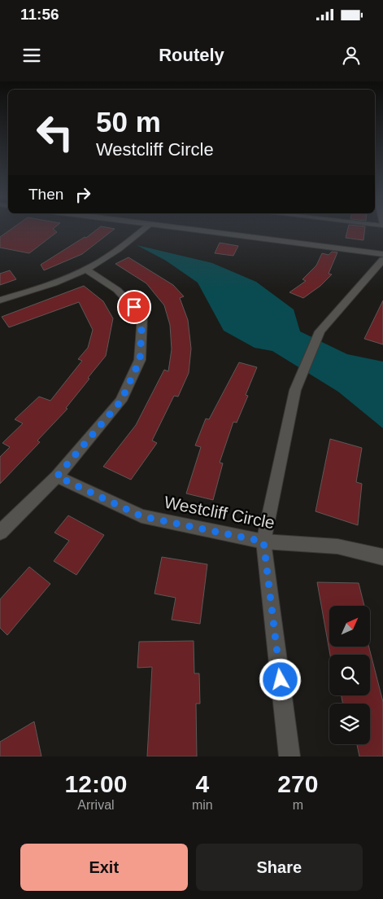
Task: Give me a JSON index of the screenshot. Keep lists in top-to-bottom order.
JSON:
{
  "streets": {
    "street": ["Westcliff Circle"]
  },
  "north": "top right",
  "page": {
    "status": "11:56",
    "header": "Routely",
    "turn": ["50 m", "Westcliff Circle"],
    "then": "Then",
    "eta": [
      "12:00",
      "Arrival",
      "4",
      "min",
      "270",
      "m"
    ],
    "buttons": ["Exit", "Share"]
  }
}
